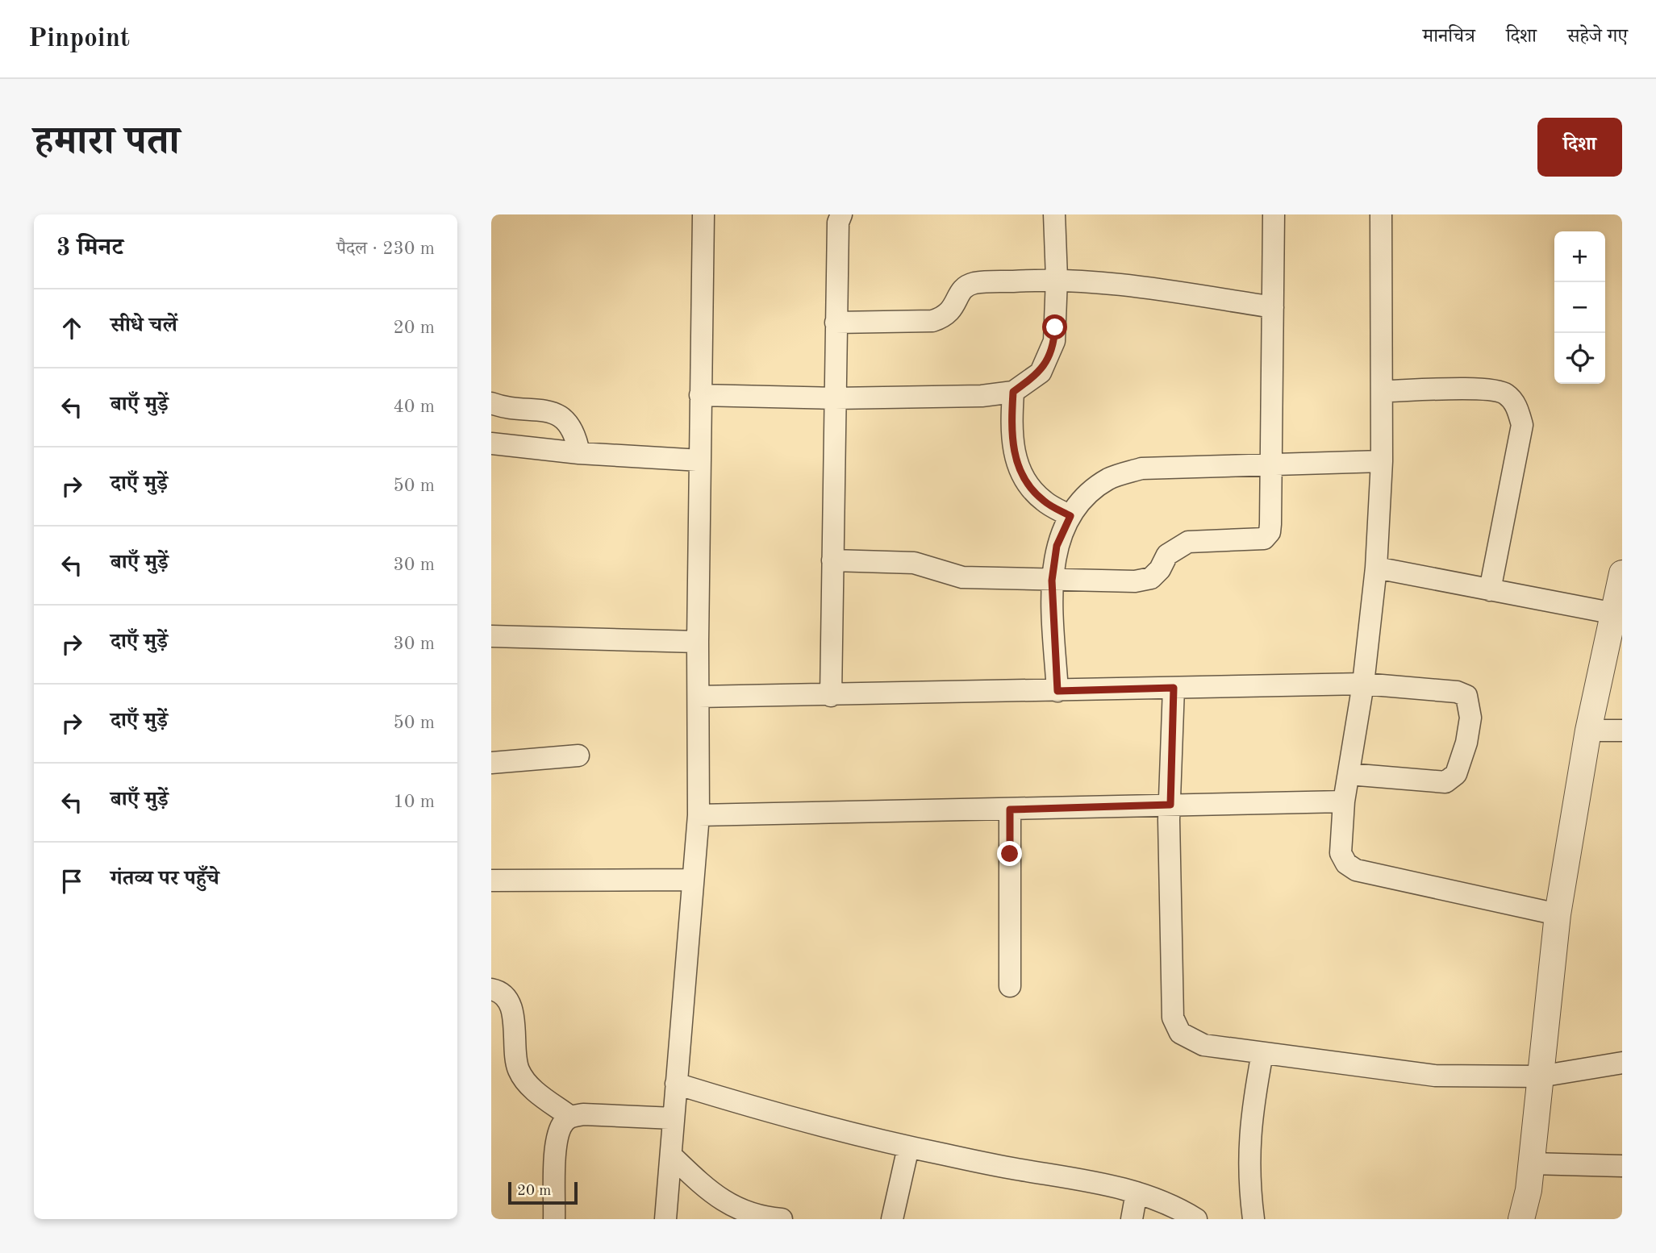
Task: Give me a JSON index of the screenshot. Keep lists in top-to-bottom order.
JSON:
{
  "scale_bar": "20 m",
  "page": {
    "header": "Pinpoint",
    "nav": ["मानचित्र", "दिशा", "सहेजे गए"],
    "title": "हमारा पता",
    "buttons": "दिशा",
    "heading": ["3 मिनट", "पैदल · 230 m"],
    "map_buttons": ["+", "−"],
    "list": [
      ["सीधे चलें", "20 m"],
      ["बाएँ मुड़ें", "40 m"],
      ["दाएँ मुड़ें", "50 m"],
      ["बाएँ मुड़ें", "30 m"],
      ["दाएँ मुड़ें", "30 m"],
      ["दाएँ मुड़ें", "50 m"],
      ["बाएँ मुड़ें", "10 m"],
      "गंतव्य पर पहुँचे"
    ],
    "scale": "20 m"
  }
}
